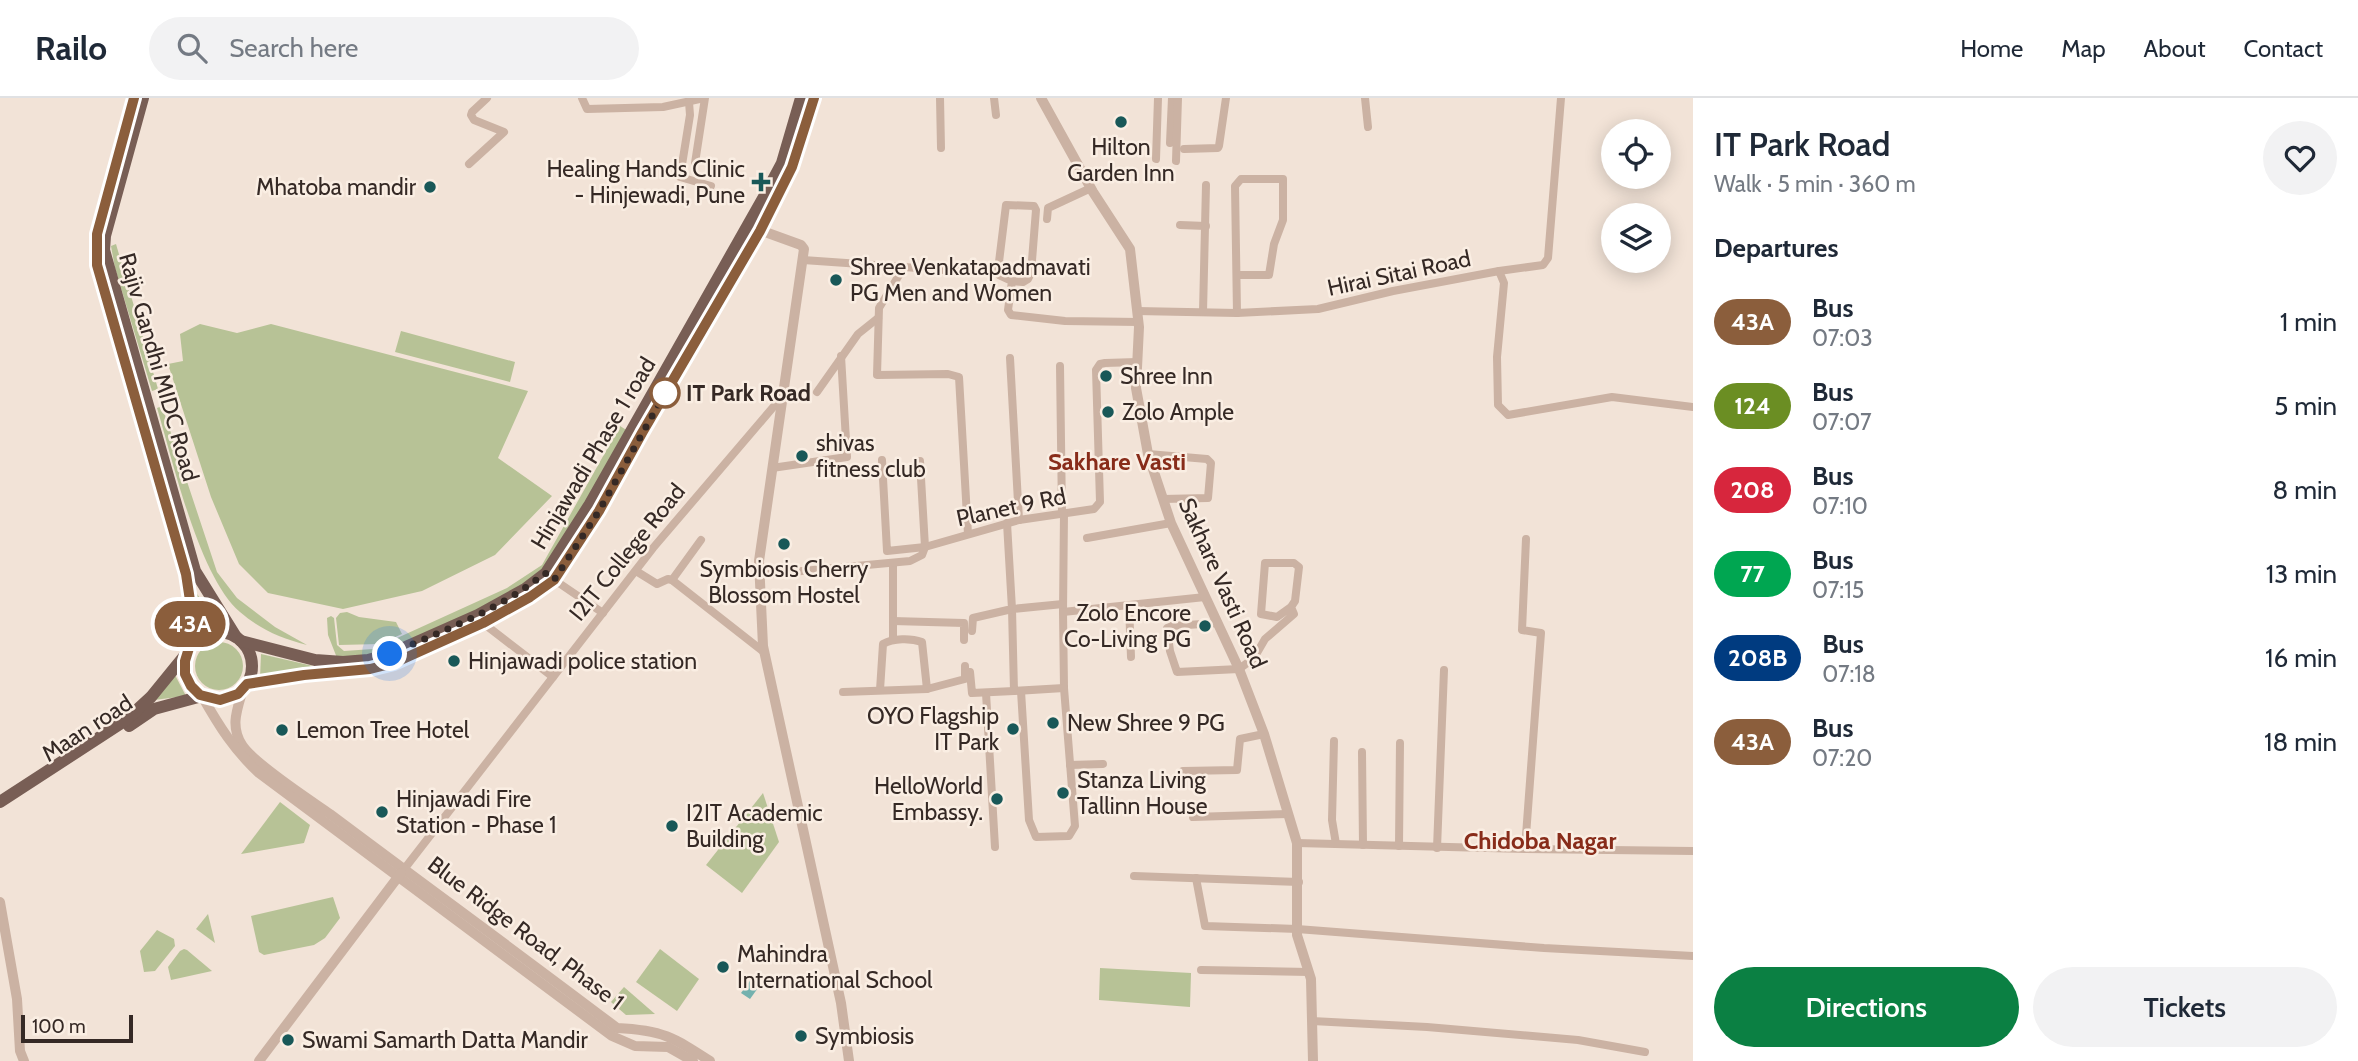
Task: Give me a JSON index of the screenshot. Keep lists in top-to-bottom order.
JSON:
{
  "streets": {
    "main road": ["Rajiv Gandhi MIDC Road", "Hinjawadi Phase 1 road", "Maan road"],
    "street": [
      "Hirai Sitai Road",
      "Planet 9 Rd",
      "I2IT College Road",
      "Sakhare Vasti Road",
      "Blue Ridge Road, Phase 1"
    ]
  },
  "crossings": [
    ["Hirai Sitai Road", "Sakhare Vasti Road"],
    ["Rajiv Gandhi MIDC Road", "Hinjawadi Phase 1 road"],
    ["Rajiv Gandhi MIDC Road", "Maan road"],
    ["Rajiv Gandhi MIDC Road", "Blue Ridge Road, Phase 1"],
    ["Hinjawadi Phase 1 road", "Maan road"],
    ["Hinjawadi Phase 1 road", "Blue Ridge Road, Phase 1"],
    ["Planet 9 Rd", "Sakhare Vasti Road"],
    ["I2IT College Road", "Blue Ridge Road, Phase 1"],
    ["Maan road", "Blue Ridge Road, Phase 1"]
  ],
  "districts": ["Sakhare Vasti", "Chidoba Nagar"],
  "places": {
    "other": [
      "Hilton Garden Inn",
      "Mhatoba mandir",
      "Shree Venkatapadmavati PG Men and Women",
      "Shree Inn",
      "IT Park Road",
      "Zolo Ample",
      "shivas fitness club",
      "Symbiosis Cherry Blossom Hostel",
      "Zolo Encore Co-Living PG",
      "Hinjawadi police station",
      "New Shree 9 PG",
      "OYO Flagship IT Park",
      "Lemon Tree Hotel",
      "Stanza Living Tallinn House",
      "HelloWorld Embassy.",
      "Hinjawadi Fire Station - Phase 1",
      "I2IT Academic Building",
      "Mahindra International School",
      "Symbiosis",
      "Swami Samarth Datta Mandir"
    ],
    "health": ["Healing Hands Clinic - Hinjewadi, Pune"]
  },
  "lines": ["bus line 43A"],
  "scale_bar": "100 m",
  "page": {
    "header": "Railo",
    "search": "Search here",
    "nav": [
      "Home",
      "Map",
      "About",
      "Contact"
    ],
    "on_map": "43A",
    "heading": [
      ["IT Park Road", "Walk · 5 min · 360 m"],
      "Departures"
    ],
    "list": [
      {
        "mark": "43A",
        "name": "Bus",
        "note": "07:03",
        "value": "1 min"
      },
      {
        "mark": "124",
        "name": "Bus",
        "note": "07:07",
        "value": "5 min"
      },
      {
        "mark": "208",
        "name": "Bus",
        "note": "07:10",
        "value": "8 min"
      },
      {
        "mark": "77",
        "name": "Bus",
        "note": "07:15",
        "value": "13 min"
      },
      {
        "mark": "208B",
        "name": "Bus",
        "note": "07:18",
        "value": "16 min"
      },
      {
        "mark": "43A",
        "name": "Bus",
        "note": "07:20",
        "value": "18 min"
      }
    ],
    "buttons": ["Directions", "Tickets"],
    "scale": "100 m"
  }
}
